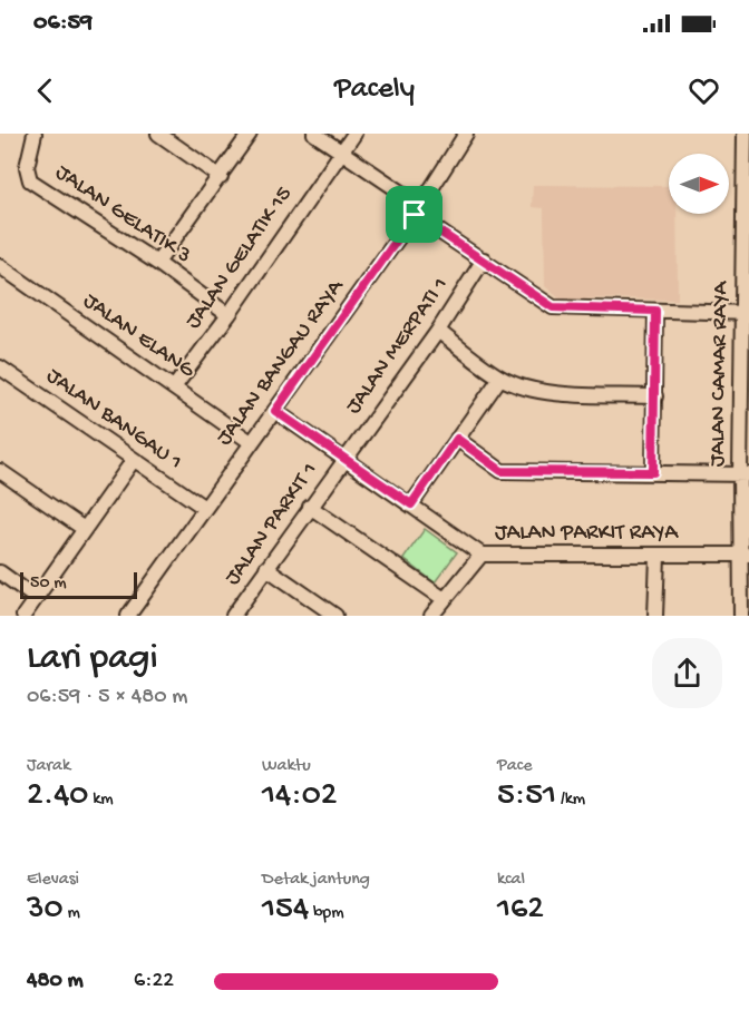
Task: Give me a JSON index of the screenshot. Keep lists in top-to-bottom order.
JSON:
{
  "streets": {
    "street": [
      "JALAN GELATIK 3",
      "JALAN GELATIK 15",
      "JALAN ELANG",
      "JALAN MERPATI 1",
      "JALAN BANGAU RAYA",
      "JALAN CAMAR RAYA",
      "JALAN BANGAU 1",
      "JALAN PARKIT 1",
      "JALAN PARKIT RAYA"
    ]
  },
  "crossings": [
    ["JALAN GELATIK 3", "JALAN GELATIK 15"],
    ["JALAN GELATIK 15", "JALAN ELANG"],
    ["JALAN ELANG", "JALAN BANGAU RAYA"],
    ["JALAN MERPATI 1", "JALAN PARKIT 1"],
    ["JALAN MERPATI 1", "JALAN PARKIT RAYA"],
    ["JALAN BANGAU RAYA", "JALAN BANGAU 1"],
    ["JALAN BANGAU RAYA", "JALAN PARKIT RAYA"],
    ["JALAN CAMAR RAYA", "JALAN PARKIT RAYA"],
    ["JALAN PARKIT 1", "JALAN PARKIT RAYA"]
  ],
  "scale_bar": "50 m",
  "north": "right",
  "page": {
    "status": "06:59",
    "header": "Pacely",
    "scale": "50 m",
    "heading": ["Lari pagi", "06:59 · 5 × 480 m"],
    "stats": [
      ["Jarak", "2.40 km"],
      ["Waktu", "14:02"],
      ["Pace", "5:51 /km"],
      ["Elevasi", "30 m"],
      ["Detak jantung", "154 bpm"],
      ["kcal", "162"]
    ],
    "list": [
      {
        "name": "480 m",
        "note": "6:22"
      }
    ]
  }
}
